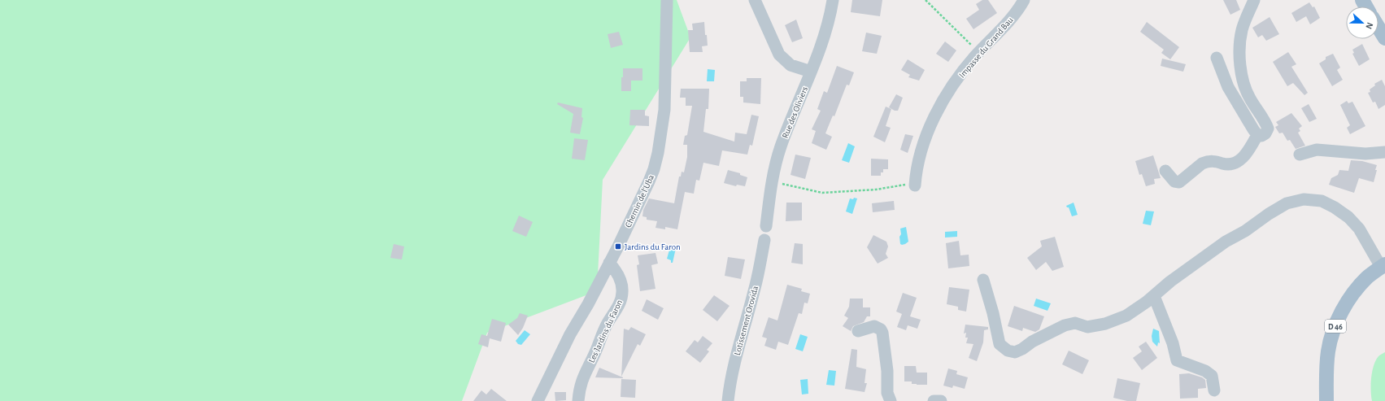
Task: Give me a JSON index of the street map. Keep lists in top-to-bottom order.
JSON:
{
  "streets": {
    "main road": ["D 46"],
    "street": [
      "Impasse du Grand Bau",
      "Rue des Oliviers",
      "Chemin de l'Uba",
      "Lotissement Orovida",
      "Les Jardins du Faron"
    ]
  },
  "crossings": [
    ["Chemin de l'Uba", "Les Jardins du Faron"]
  ],
  "places": {
    "transit": ["Jardins du Faron"]
  },
  "north": "right"
}
